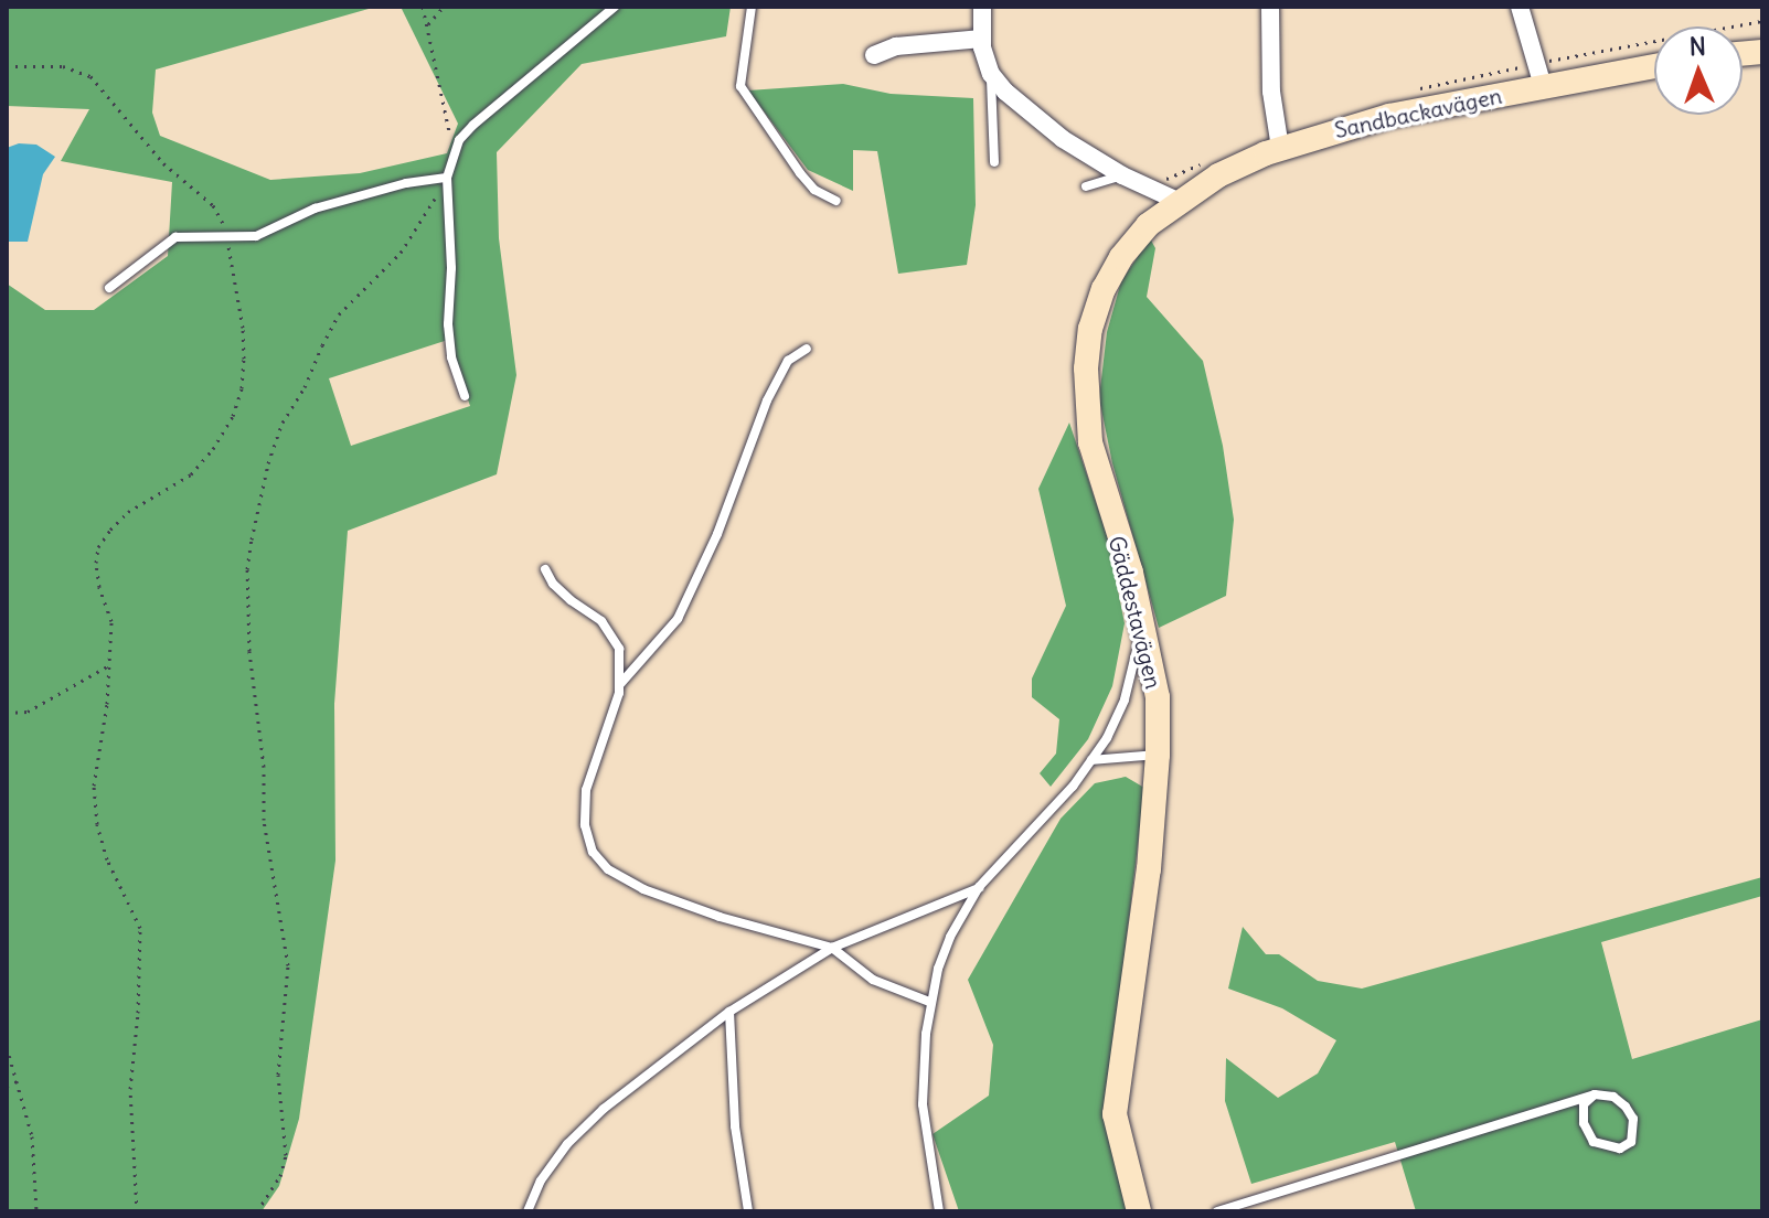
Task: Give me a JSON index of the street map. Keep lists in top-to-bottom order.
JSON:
{
  "streets": {
    "street": ["Sandbackavägen", "Gäddestavägen"]
  },
  "crossings": [
    ["Sandbackavägen", "Gäddestavägen"]
  ],
  "north": "top"
}
